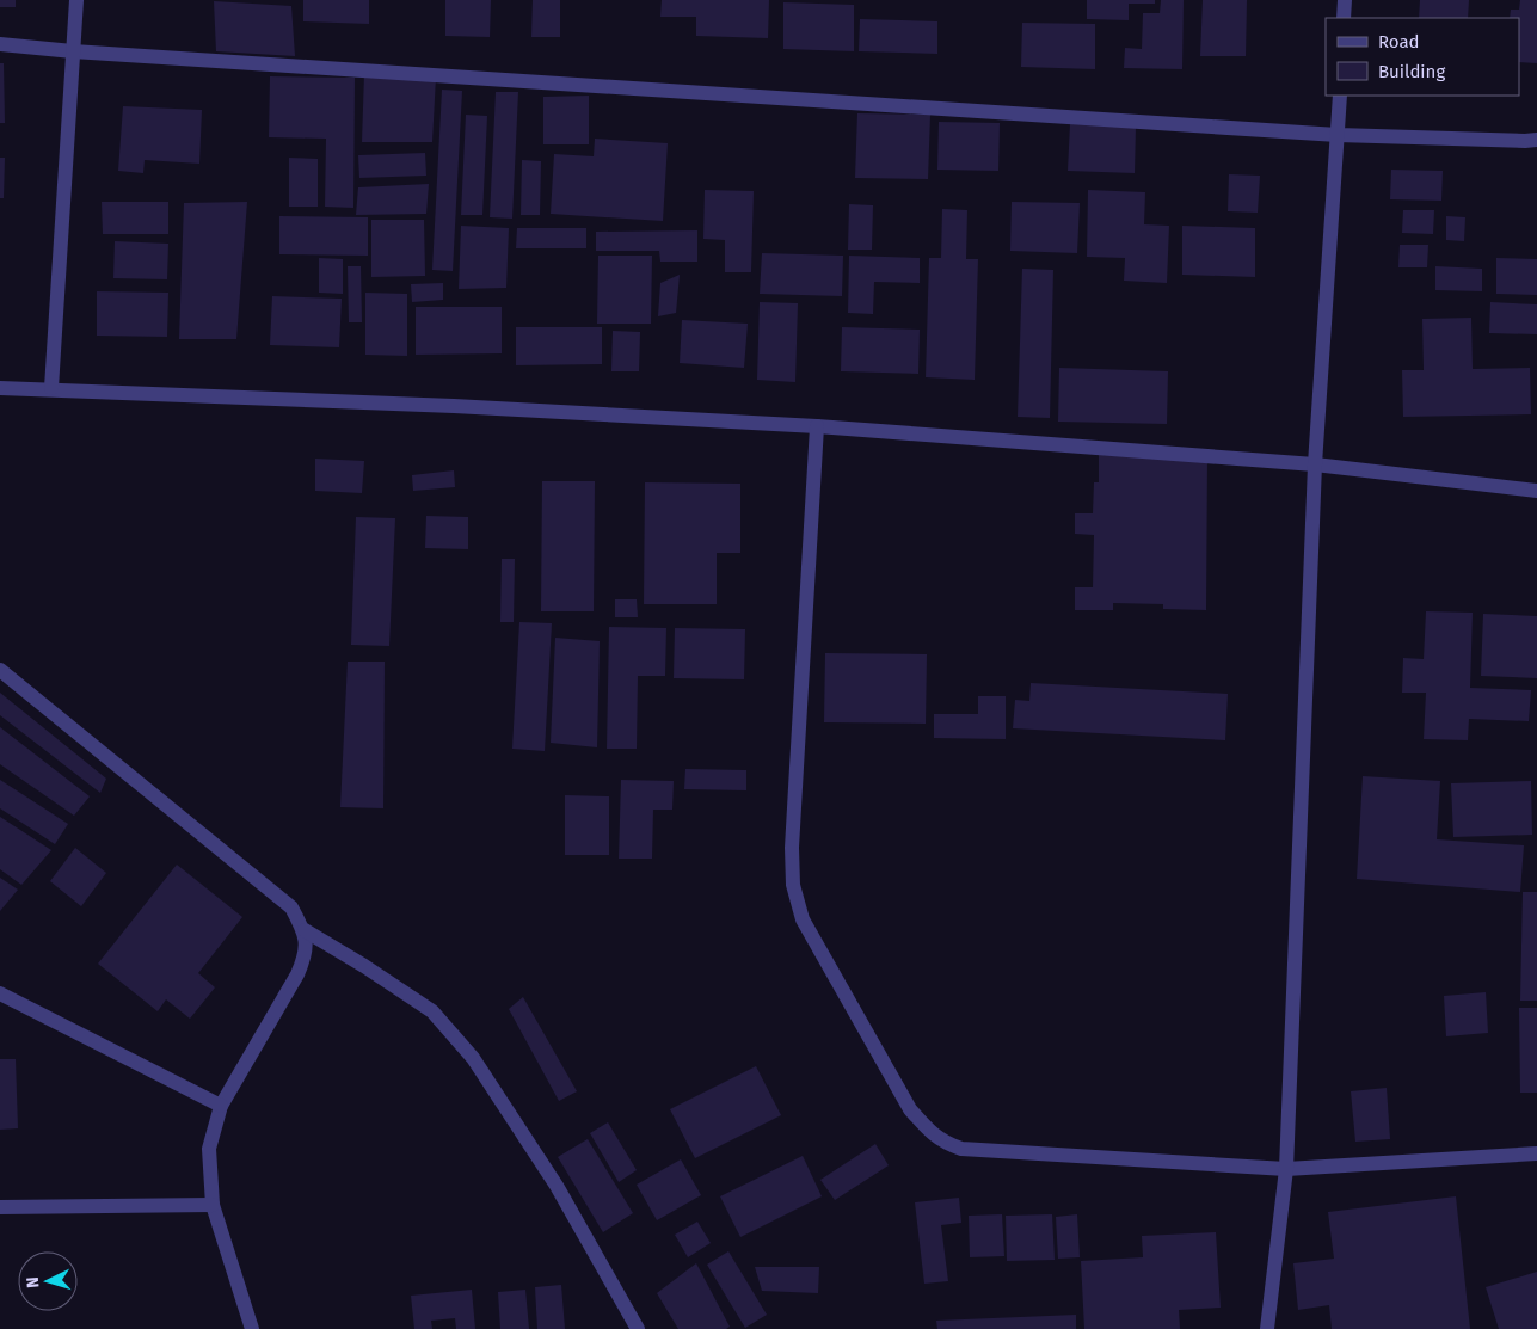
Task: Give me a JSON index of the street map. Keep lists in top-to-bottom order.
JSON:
{
  "legend": ["Road", "Building"],
  "north": "left"
}
